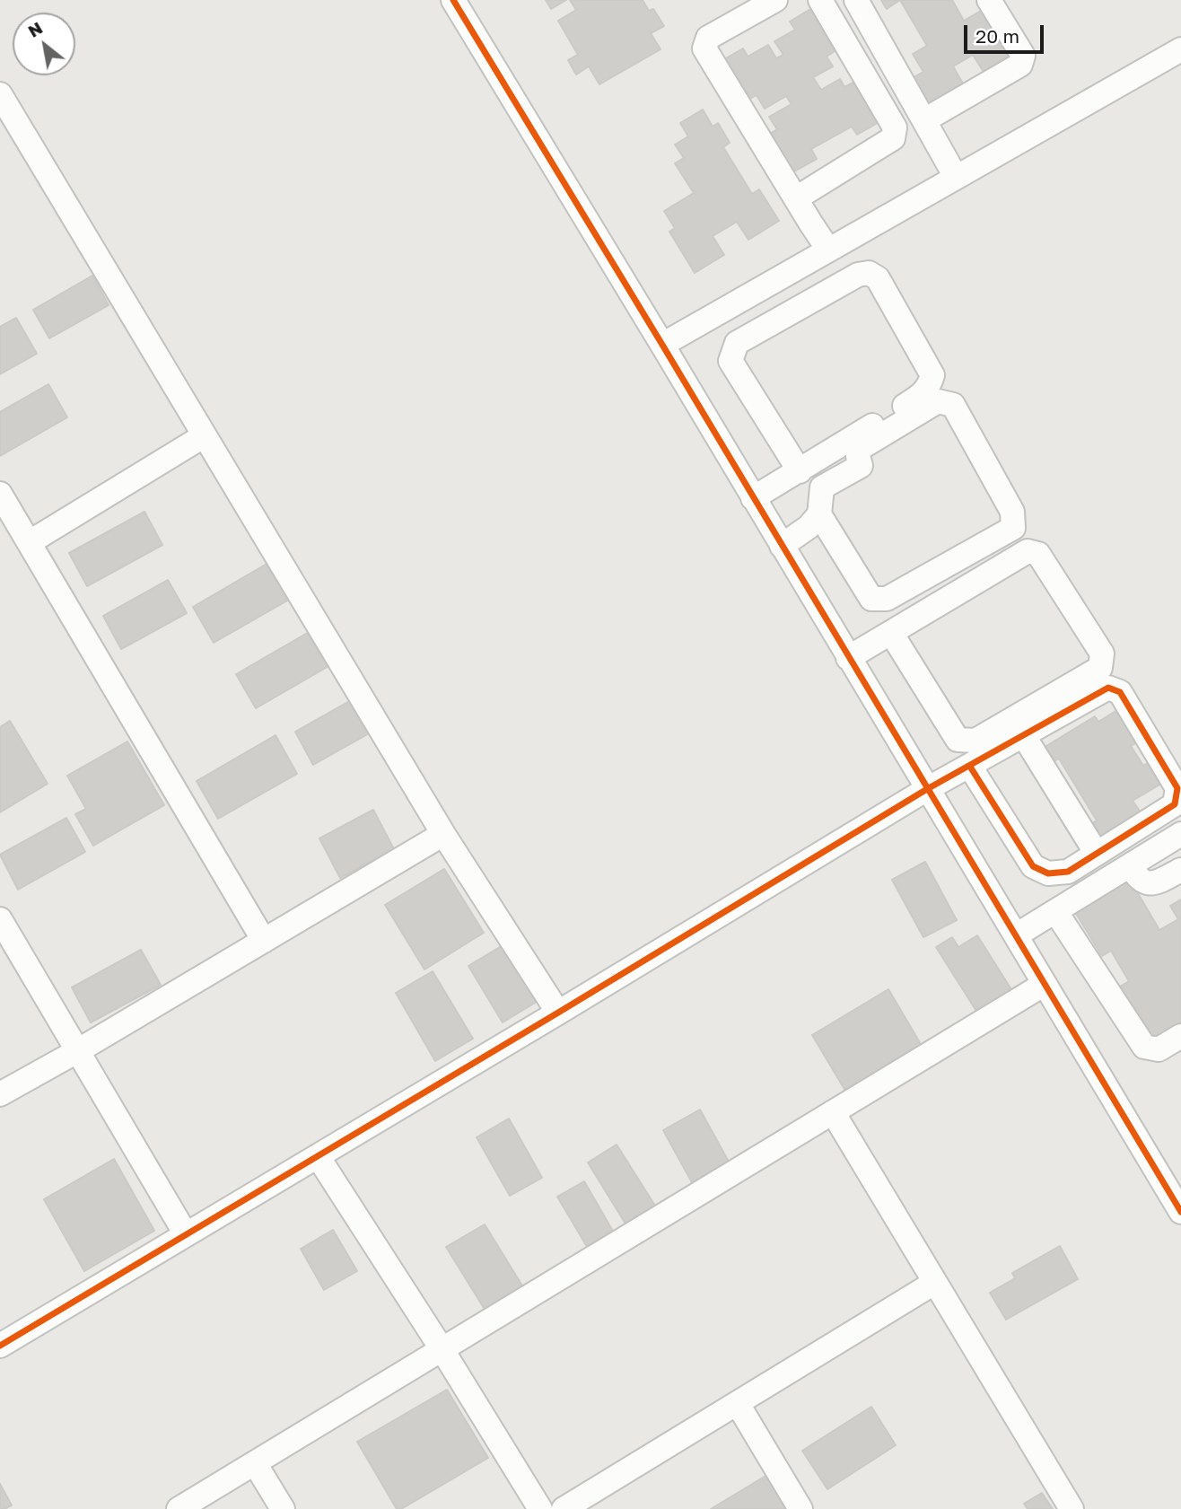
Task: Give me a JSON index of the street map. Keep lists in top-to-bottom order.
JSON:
{
  "scale_bar": "20 m",
  "north": "top left"
}
